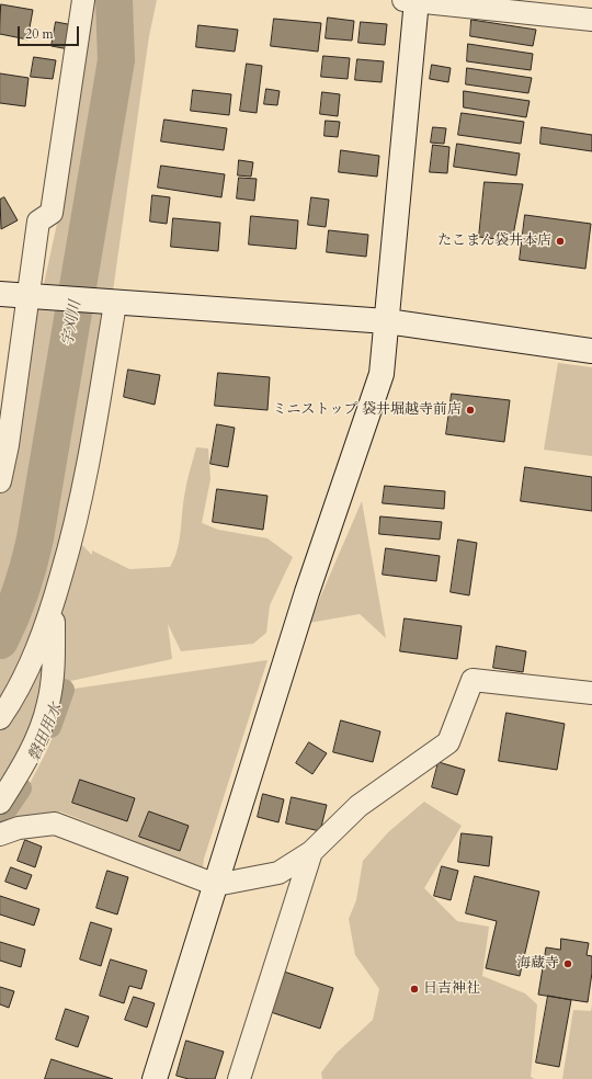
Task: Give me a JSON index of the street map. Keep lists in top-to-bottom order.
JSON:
{
  "water": ["宇刈川", "磐田用水"],
  "places": [
    "たこまん袋井本店",
    "ミニストップ 袋井堀越寺前店",
    "海蔵寺",
    "日吉神社"
  ],
  "scale_bar": "20 m"
}
